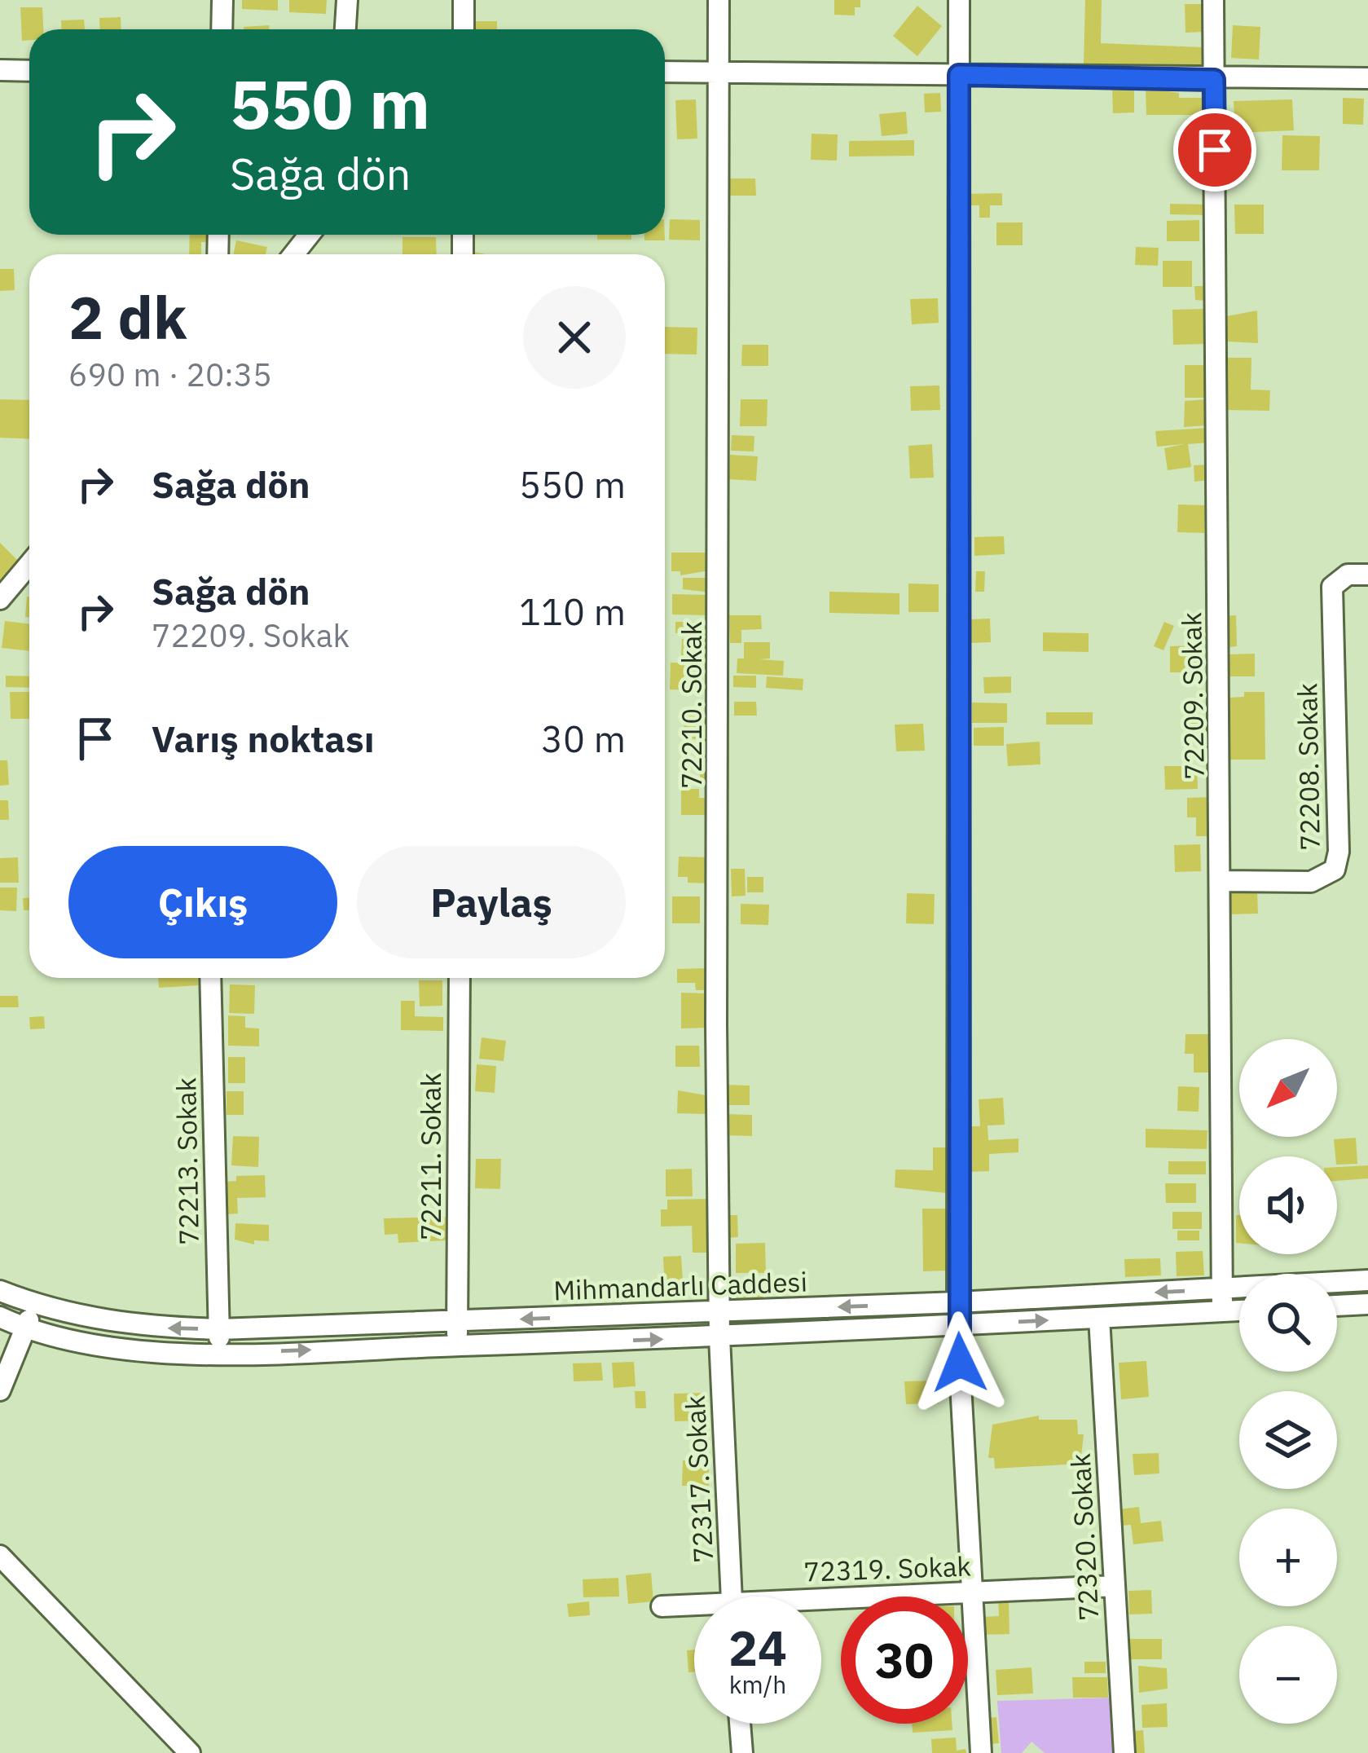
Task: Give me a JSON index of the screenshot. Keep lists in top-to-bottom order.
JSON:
{
  "streets": {
    "street": [
      "72209. Sokak",
      "72210. Sokak",
      "72208. Sokak",
      "72211. Sokak",
      "72213. Sokak",
      "Mihmandarlı Caddesi",
      "72317. Sokak",
      "72320. Sokak",
      "72319. Sokak"
    ]
  },
  "crossings": [
    ["72209. Sokak", "72208. Sokak"],
    ["72209. Sokak", "Mihmandarlı Caddesi"],
    ["72210. Sokak", "Mihmandarlı Caddesi"],
    ["72210. Sokak", "72317. Sokak"],
    ["72211. Sokak", "Mihmandarlı Caddesi"],
    ["72213. Sokak", "Mihmandarlı Caddesi"],
    ["Mihmandarlı Caddesi", "72317. Sokak"],
    ["Mihmandarlı Caddesi", "72320. Sokak"],
    ["72320. Sokak", "72319. Sokak"]
  ],
  "north": "bottom left",
  "page": {
    "turn": ["550 m", "Sağa dön"],
    "heading": ["2 dk", "690 m · 20:35"],
    "list": [
      {
        "name": "Sağa dön",
        "value": "550 m"
      },
      {
        "name": "Sağa dön",
        "note": "72209. Sokak",
        "value": "110 m"
      },
      {
        "name": "Varış noktası",
        "value": "30 m"
      }
    ],
    "buttons": ["Çıkış", "Paylaş"],
    "map_buttons": ["+", "−"],
    "speed": "24 km/h",
    "limit": "30"
  }
}
